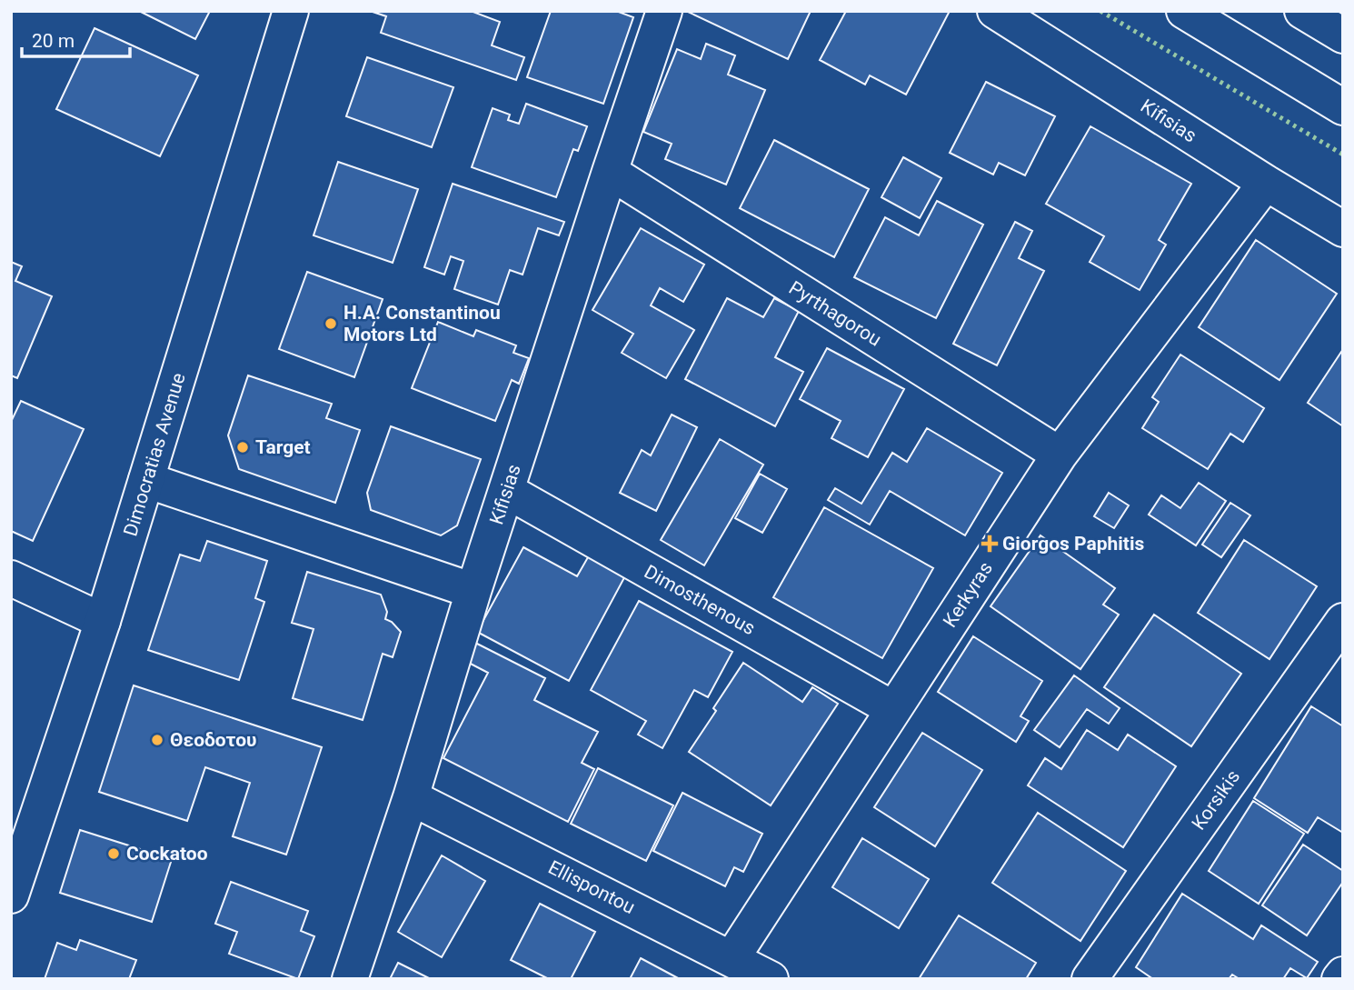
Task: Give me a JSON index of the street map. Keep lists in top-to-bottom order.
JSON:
{
  "streets": {
    "street": [
      "Kifisias",
      "Pyrthagorou",
      "Dimocratias Avenue",
      "Kerkyras",
      "Dimosthenous",
      "Korsikis",
      "Ellispontou"
    ]
  },
  "crossings": [
    ["Kifisias", "Pyrthagorou"],
    ["Kifisias", "Kerkyras"],
    ["Kifisias", "Dimosthenous"],
    ["Kifisias", "Ellispontou"],
    ["Pyrthagorou", "Kerkyras"],
    ["Kerkyras", "Dimosthenous"],
    ["Kerkyras", "Ellispontou"]
  ],
  "places": {
    "other": [
      "H.A. Constantinou Motors Ltd",
      "Target",
      "Θεοδοτου",
      "Cockatoo"
    ],
    "health": ["Giorgos Paphitis"]
  },
  "scale_bar": "20 m"
}
